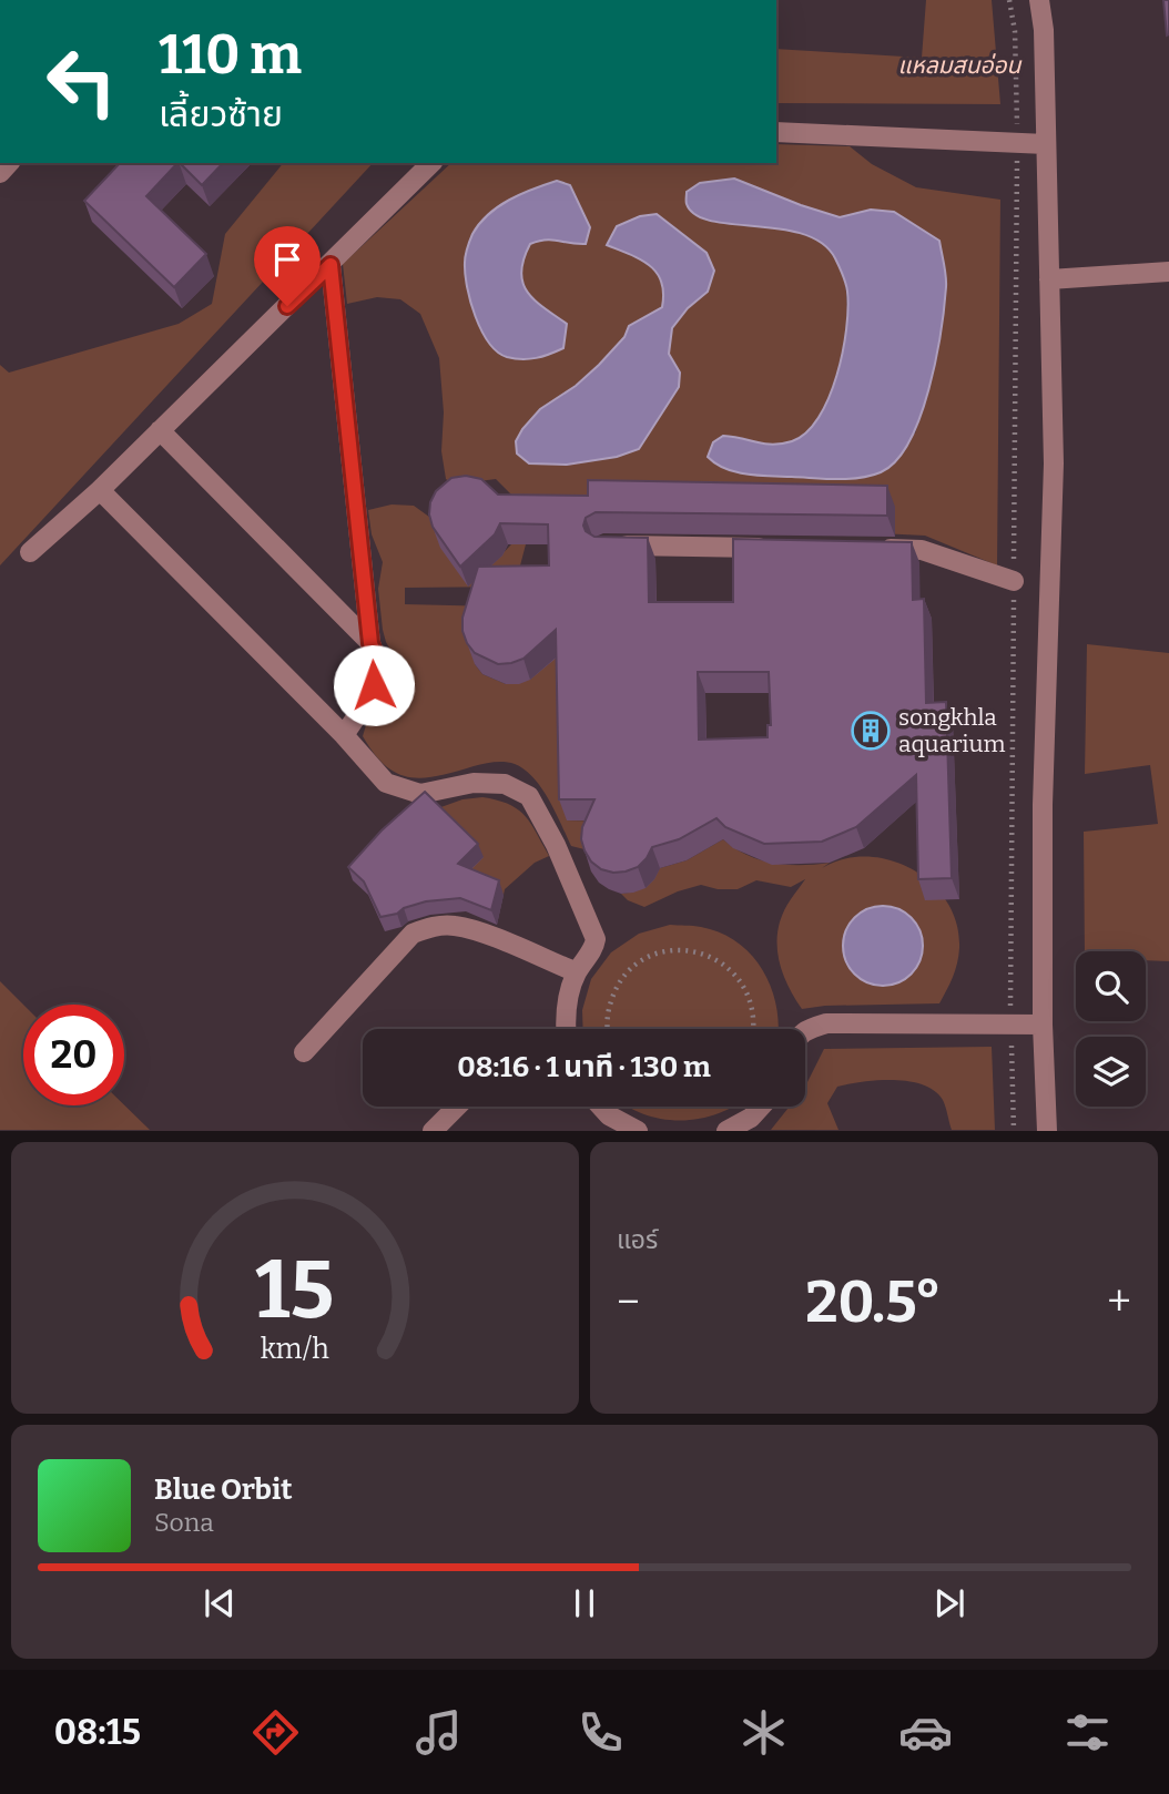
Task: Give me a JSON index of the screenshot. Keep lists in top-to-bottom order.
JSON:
{
  "parks": ["แหลมสนอ่อน"],
  "places": {
    "building": ["songkhla aquarium"]
  },
  "page": {
    "turn": ["110 m", "เลี้ยวซ้าย"],
    "limit": "20",
    "trip": "08:16 · 1 นาที · 130 m",
    "tile": "แอร์",
    "heat": ["−", "20.5°", "+"],
    "song": ["Blue Orbit", "Sona"],
    "tabs": "08:15",
    "gauge": ["15", "km/h"]
  }
}
